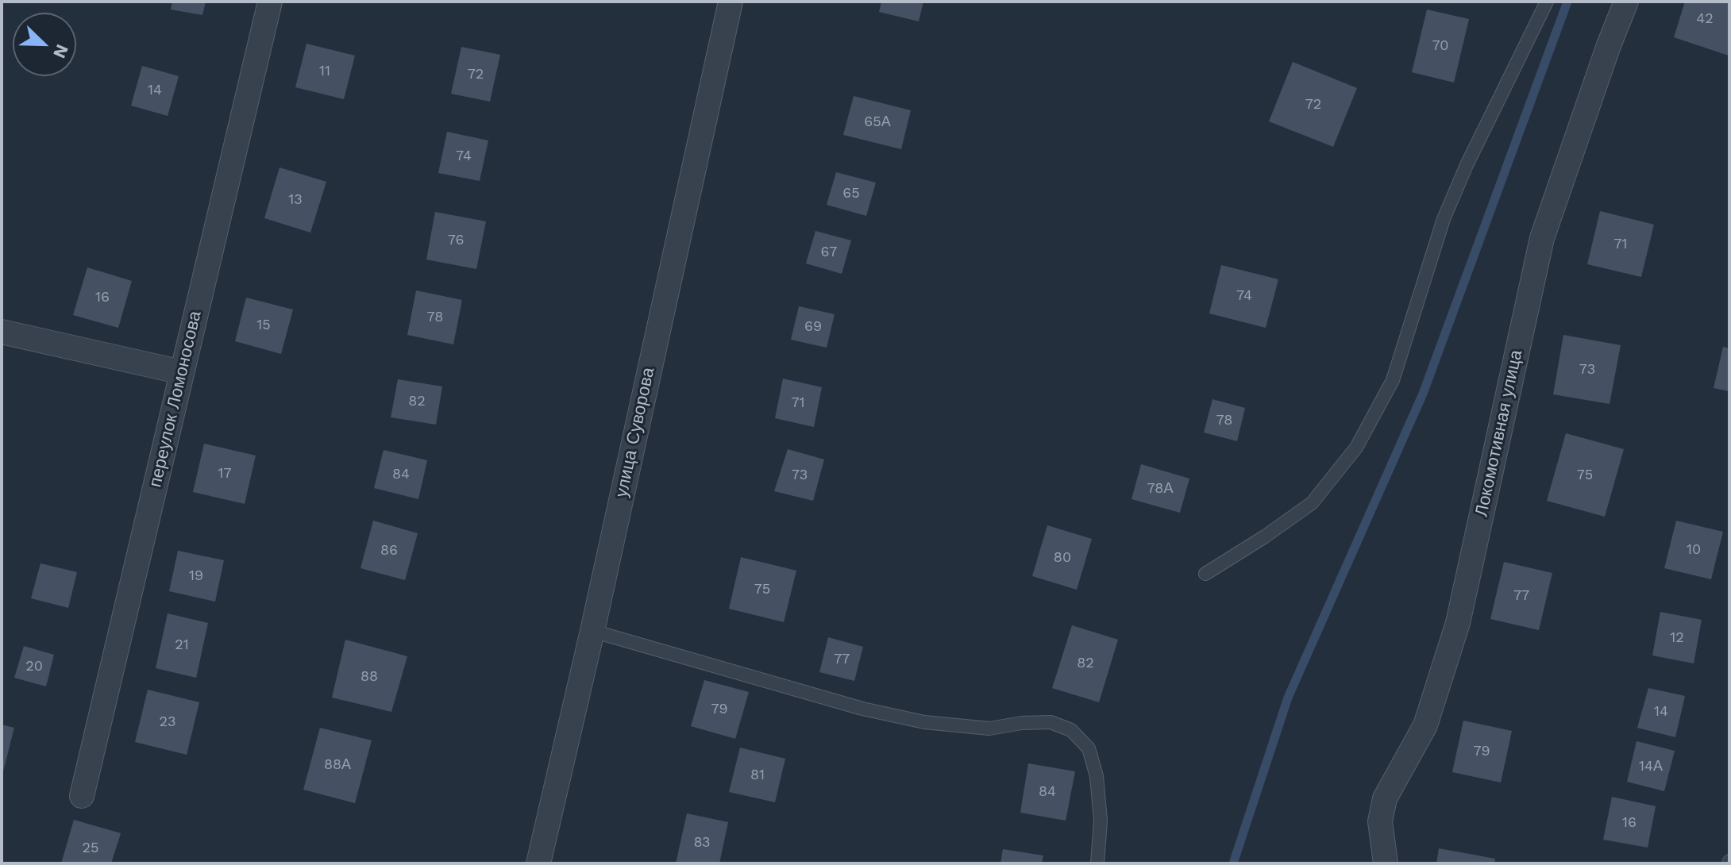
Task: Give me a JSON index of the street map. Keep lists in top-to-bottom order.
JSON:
{
  "streets": {
    "street": ["переулок Ломоносова", "улица Суворова", "Локомотивная улица"]
  },
  "house_numbers": [
    "42",
    "70",
    "11",
    "72",
    "14",
    "72",
    "65А",
    "74",
    "65",
    "13",
    "76",
    "71",
    "67",
    "74",
    "16",
    "78",
    "15",
    "69",
    "73",
    "82",
    "71",
    "78",
    "17",
    "84",
    "73",
    "75",
    "78А",
    "10",
    "86",
    "80",
    "19",
    "75",
    "77",
    "12",
    "21",
    "77",
    "82",
    "20",
    "88",
    "79",
    "14",
    "23",
    "79",
    "88А",
    "14А",
    "81",
    "84",
    "16",
    "83",
    "25"
  ],
  "north": "bottom right"
}
